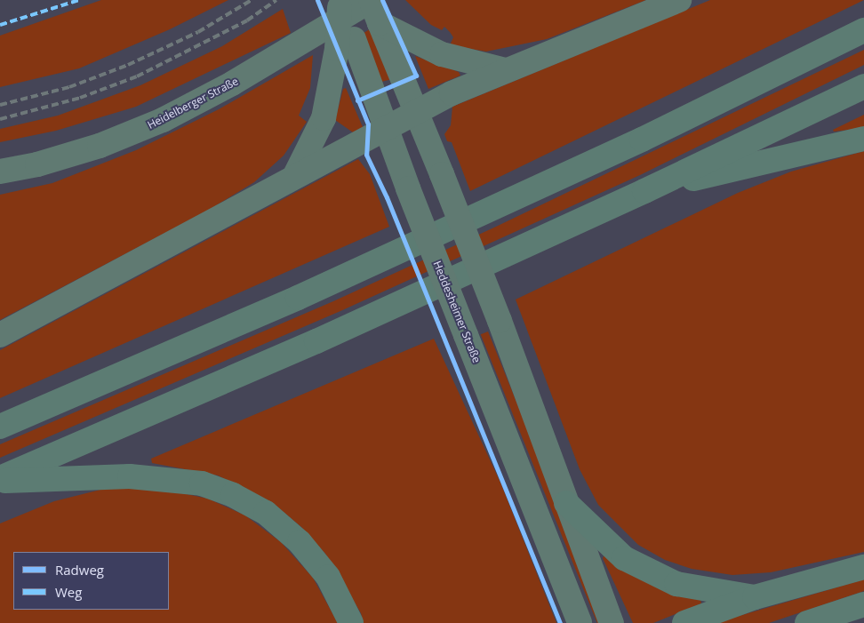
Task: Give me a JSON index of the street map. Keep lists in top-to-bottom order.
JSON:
{
  "streets": {
    "main road": ["Heidelberger Straße", "Heddesheimer Straße"]
  },
  "legend": ["Radweg", "Weg"]
}
